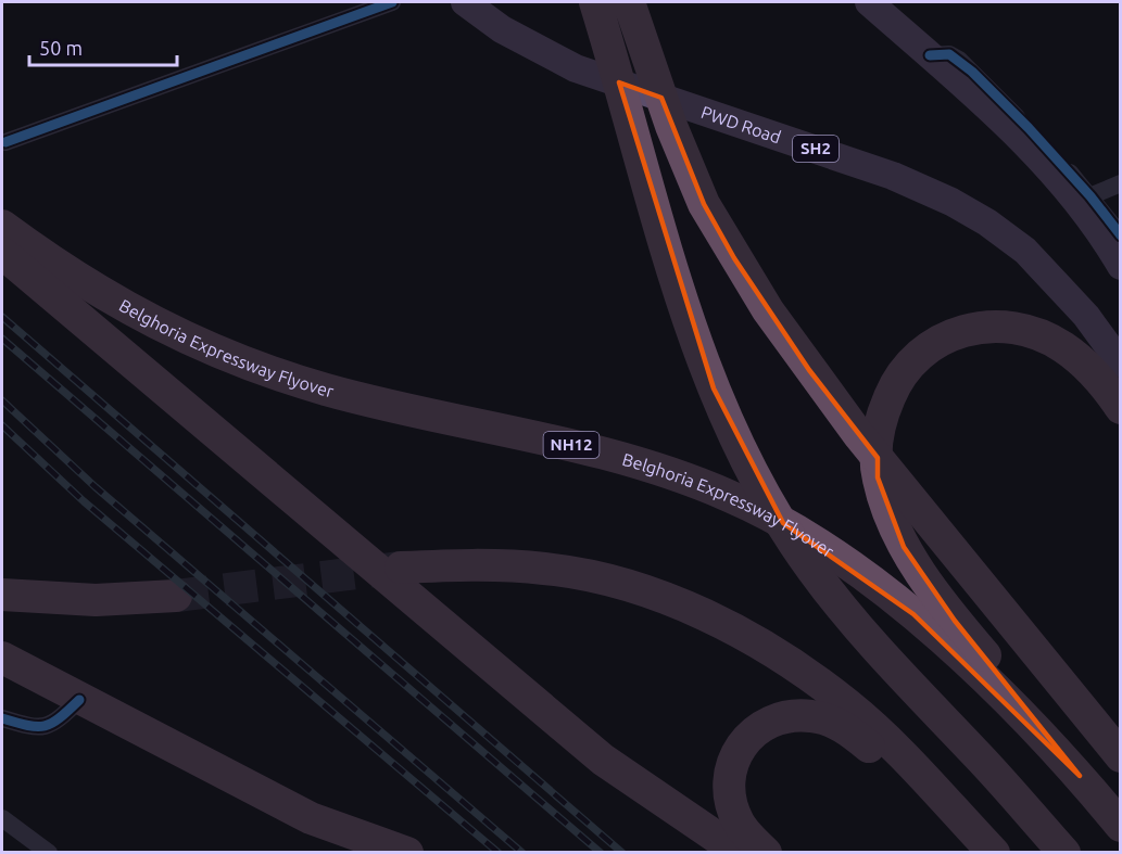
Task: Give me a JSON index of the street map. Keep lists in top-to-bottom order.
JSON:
{
  "streets": {
    "highway": ["Belghoria Expressway Flyover", "NH12"],
    "main road": ["PWD Road", "SH2"]
  },
  "scale_bar": "50 m"
}
